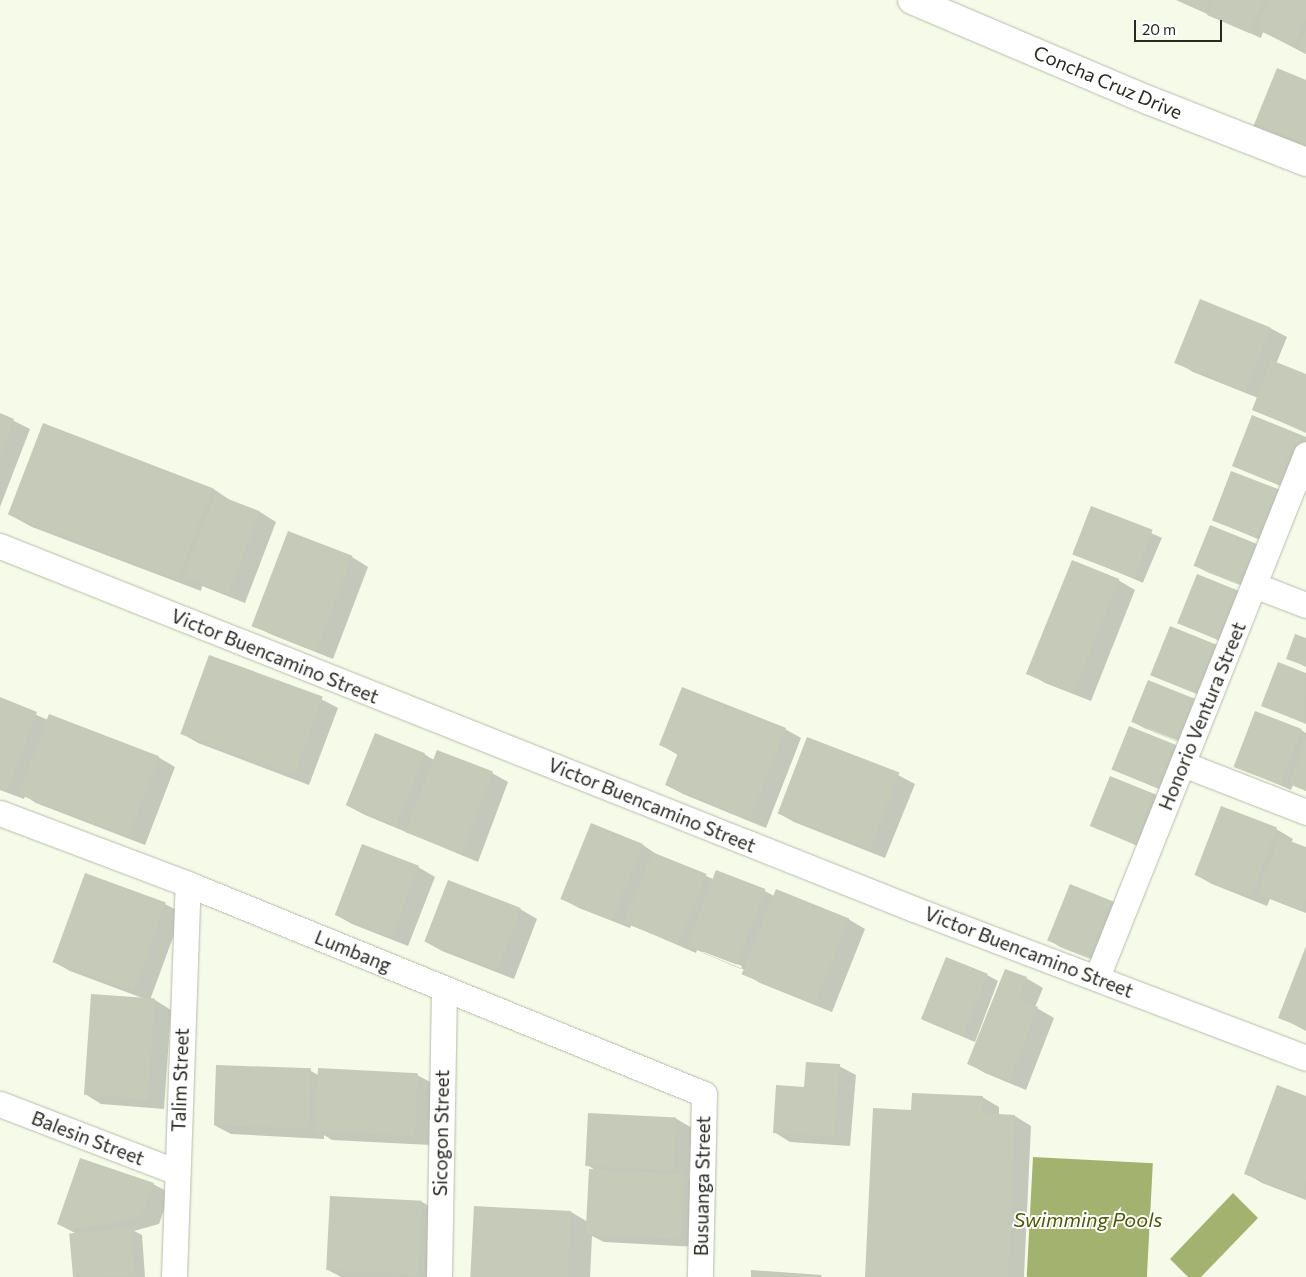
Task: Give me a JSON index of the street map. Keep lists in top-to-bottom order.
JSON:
{
  "streets": {
    "street": [
      "Concha Cruz Drive",
      "Victor Buencamino Street",
      "Honorio Ventura Street",
      "Lumbang",
      "Talim Street",
      "Sicogon Street",
      "Balesin Street",
      "Busuanga Street"
    ]
  },
  "crossings": [
    ["Victor Buencamino Street", "Honorio Ventura Street"],
    ["Lumbang", "Talim Street"],
    ["Lumbang", "Sicogon Street"],
    ["Lumbang", "Busuanga Street"],
    ["Talim Street", "Balesin Street"]
  ],
  "water": ["Swimming Pools"],
  "scale_bar": "20 m"
}
